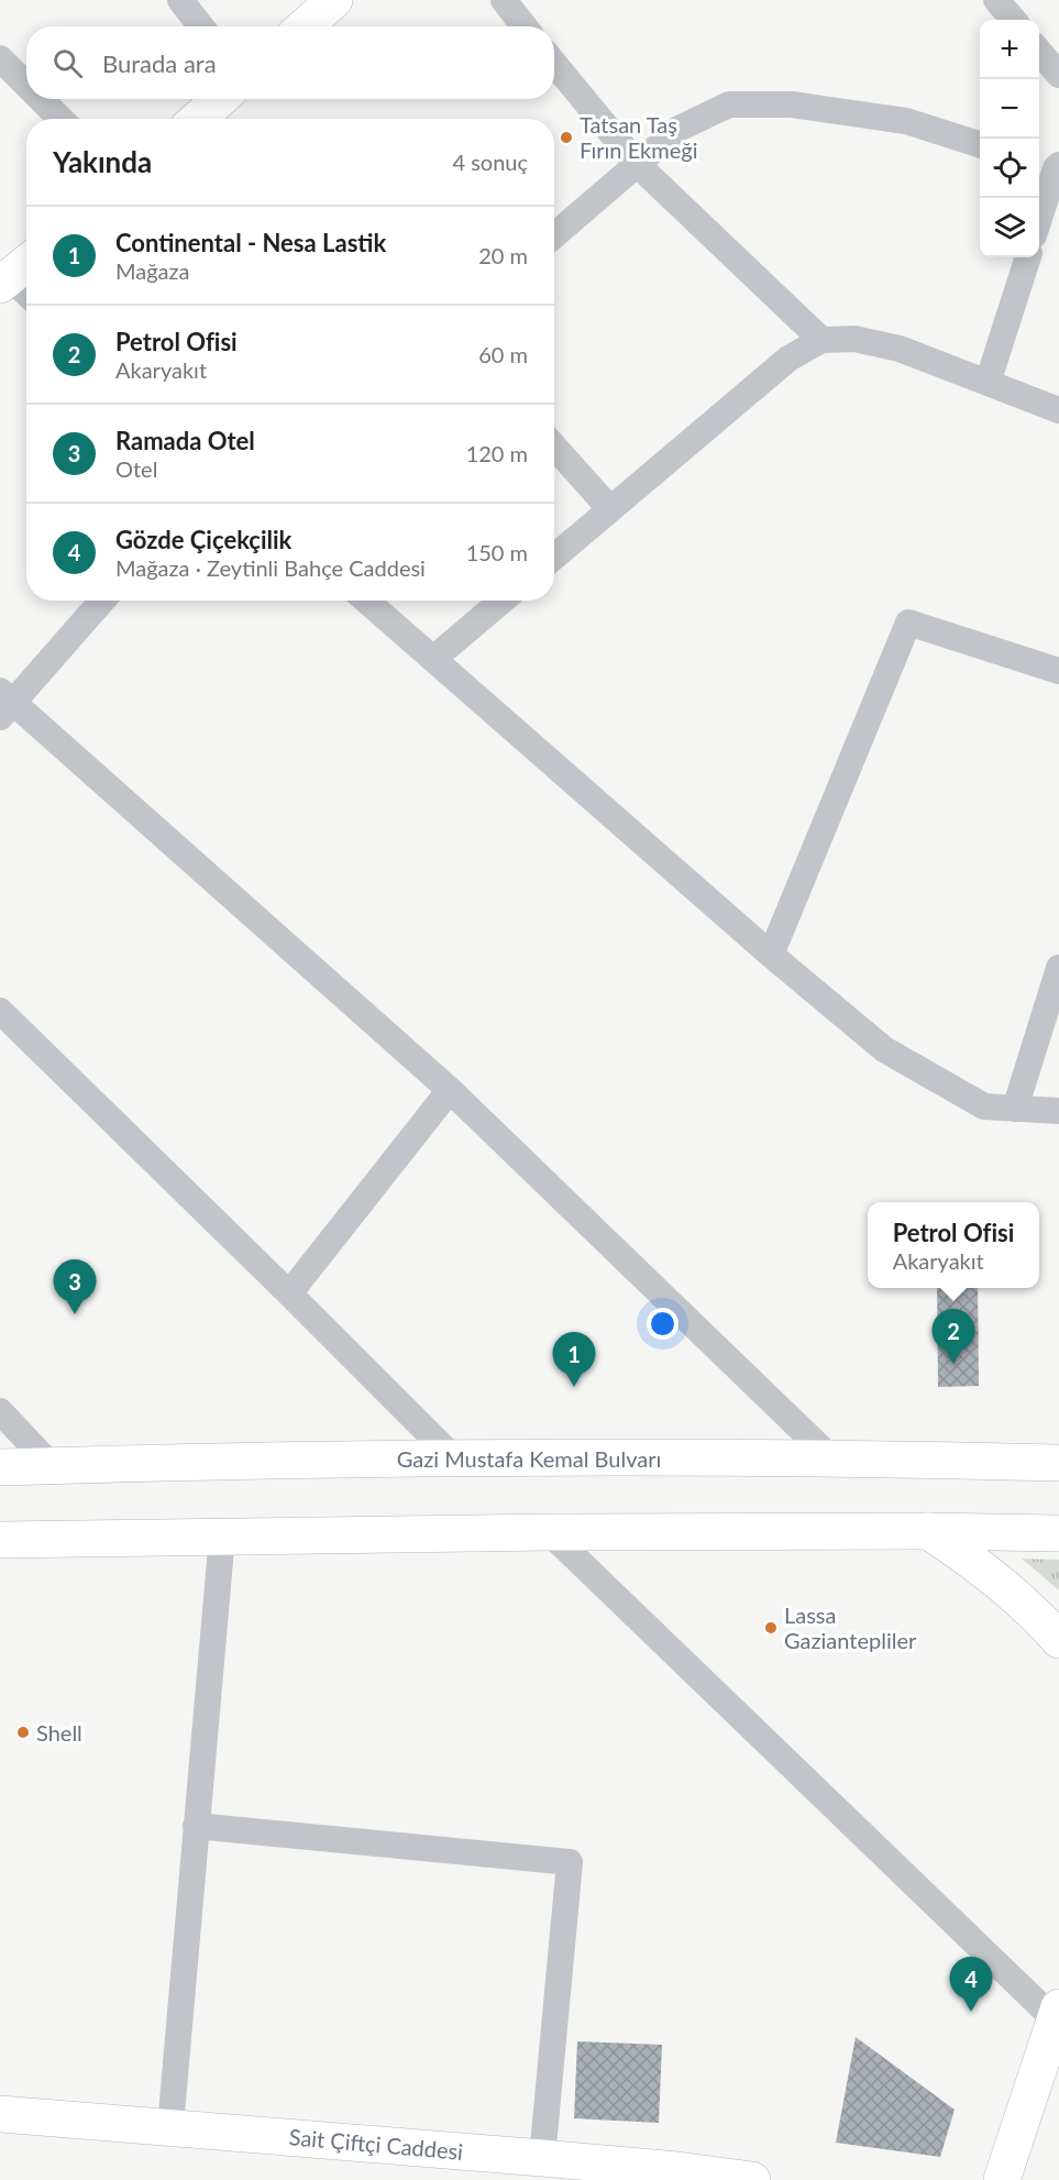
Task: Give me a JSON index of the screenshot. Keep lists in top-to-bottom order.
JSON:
{
  "streets": {
    "main road": ["Gazi Mustafa Kemal Bulvarı", "Sait Çiftçi Caddesi"]
  },
  "places": ["Tatsan Taş Fırın Ekmeği", "Lassa Gaziantepliler", "Shell"],
  "page": {
    "map_buttons": ["+", "−"],
    "search": "Burada ara",
    "heading": ["Yakında", "4 sonuç"],
    "list": [
      {
        "mark": "1",
        "name": "Continental - Nesa Lastik",
        "note": "Mağaza",
        "value": "20 m"
      },
      {
        "mark": "2",
        "name": "Petrol Ofisi",
        "note": "Akaryakıt",
        "value": "60 m"
      },
      {
        "mark": "3",
        "name": "Ramada Otel",
        "note": "Otel",
        "value": "120 m"
      },
      {
        "mark": "4",
        "name": "Gözde Çiçekçilik",
        "note": "Mağaza · Zeytinli Bahçe Caddesi",
        "value": "150 m"
      }
    ],
    "popup": ["Petrol Ofisi", "Akaryakıt"],
    "pins": [
      "3",
      "2",
      "1",
      "4"
    ]
  }
}
